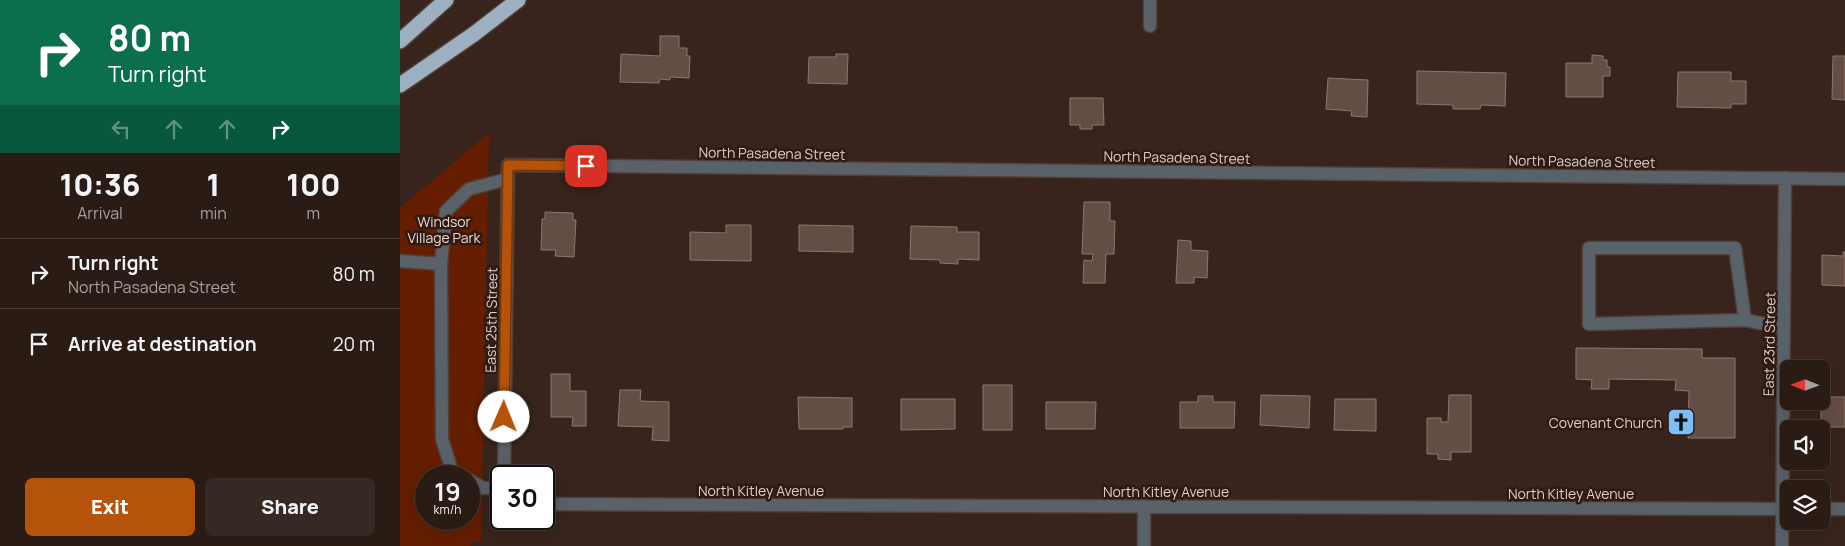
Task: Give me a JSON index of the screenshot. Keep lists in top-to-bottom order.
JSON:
{
  "streets": {
    "street": [
      "North Pasadena Street",
      "East 25th Street",
      "East 23rd Street",
      "North Kitley Avenue"
    ]
  },
  "crossings": [
    ["North Pasadena Street", "East 25th Street"],
    ["North Pasadena Street", "East 23rd Street"]
  ],
  "parks": ["Windsor Village Park"],
  "places": {
    "church": ["Covenant Church"]
  },
  "north": "left",
  "page": {
    "turn": ["80 m", "Turn right"],
    "eta": [
      "10:36",
      "Arrival",
      "1",
      "min",
      "100",
      "m"
    ],
    "list": [
      {
        "name": "Turn right",
        "note": "North Pasadena Street",
        "value": "80 m"
      },
      {
        "name": "Arrive at destination",
        "value": "20 m"
      }
    ],
    "speed": "19 km/h",
    "limit": "30",
    "buttons": ["Exit", "Share"]
  }
}
